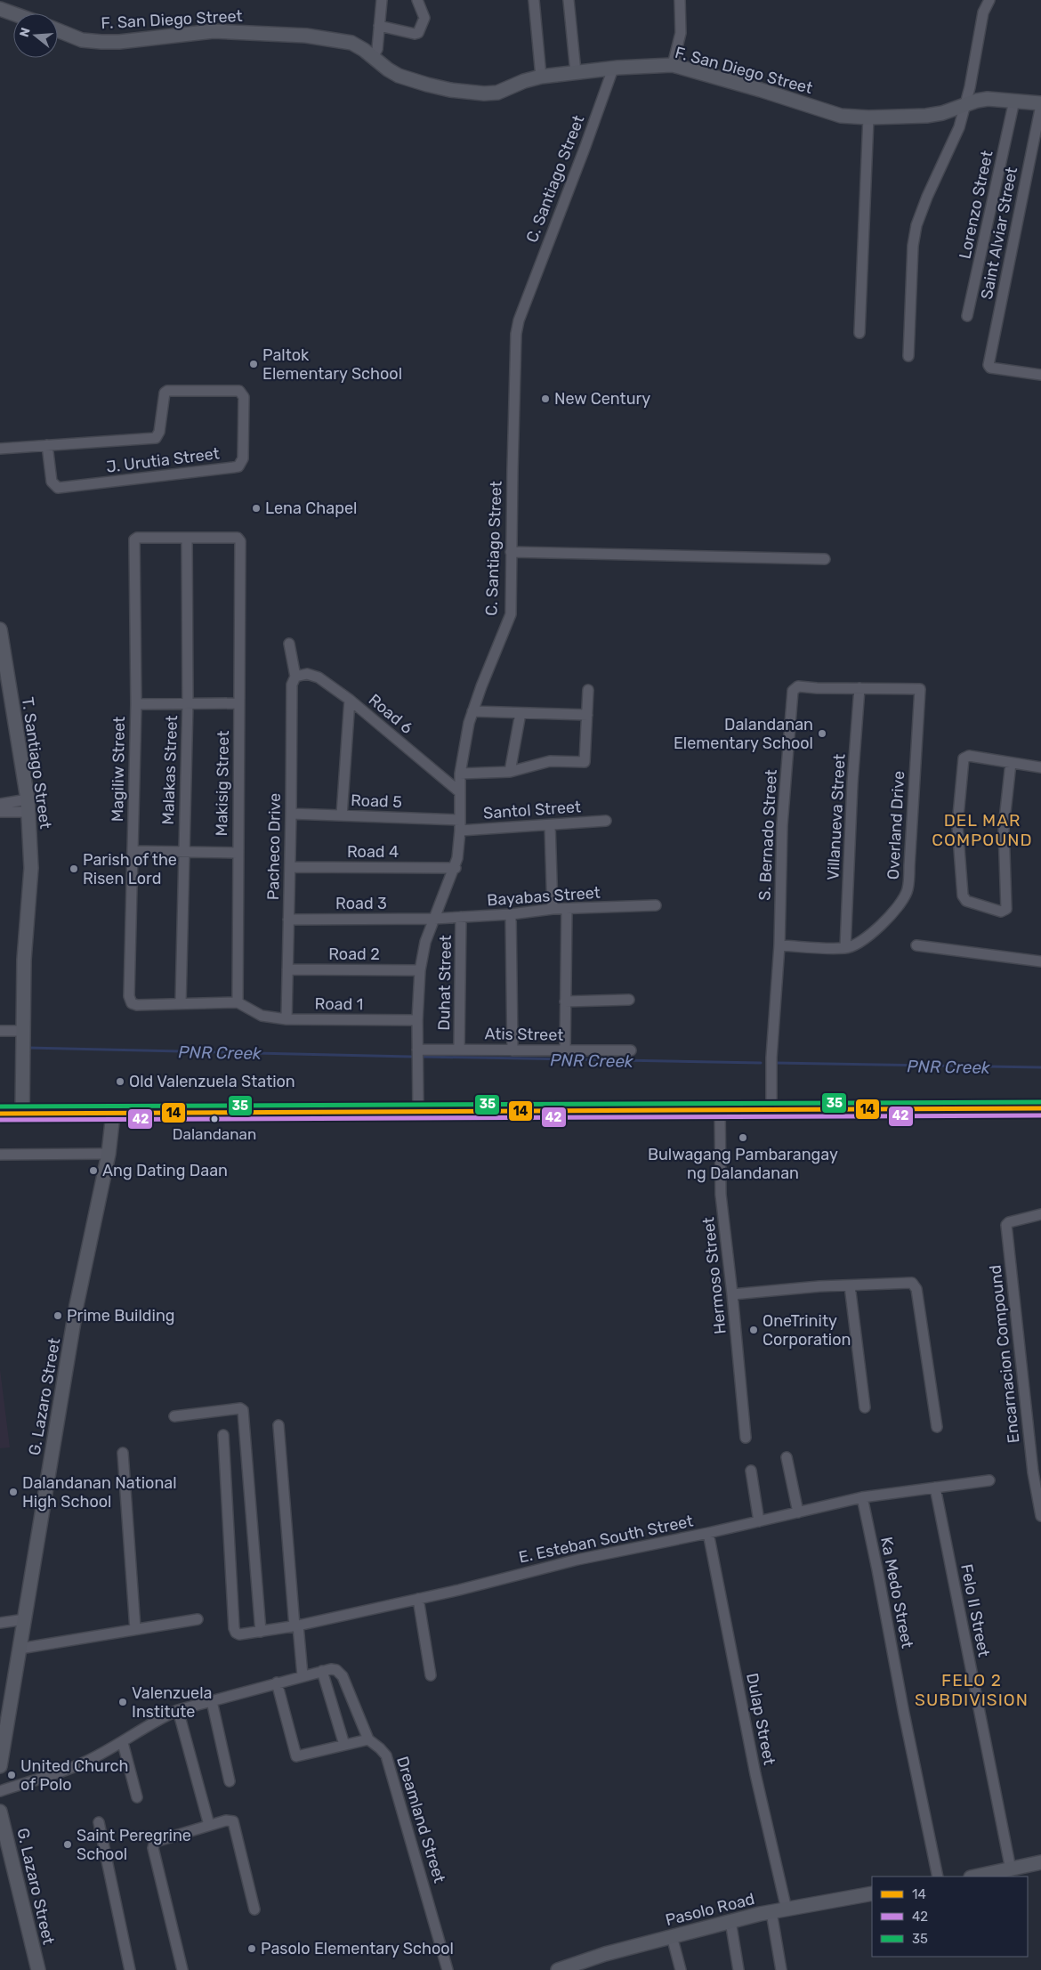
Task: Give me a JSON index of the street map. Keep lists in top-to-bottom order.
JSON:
{
  "streets": {
    "street": [
      "F. San Diego Street",
      "C. Santiago Street",
      "Lorenzo Street",
      "Saint Alviar Street",
      "J. Urutia Street",
      "Road 6",
      "T. Santiago Street",
      "Magiliw Street",
      "Malakas Street",
      "Makisig Street",
      "Road 5",
      "Santol Street",
      "Villanueva Street",
      "Overland Drive",
      "S. Bernado Street",
      "Pacheco Drive",
      "Road 4",
      "Bayabas Street",
      "Road 3",
      "Road 2",
      "Duhat Street",
      "Road 1",
      "Atis Street",
      "Hermoso Street",
      "Encarnacion Compound",
      "G. Lazaro Street",
      "E. Esteban South Street",
      "Ka Medo Street",
      "Felo II Street",
      "Dulap Street",
      "Dreamland Street",
      "Pasolo Road"
    ]
  },
  "crossings": [
    ["F. San Diego Street", "C. Santiago Street"],
    ["F. San Diego Street", "Lorenzo Street"],
    ["F. San Diego Street", "Saint Alviar Street"],
    ["C. Santiago Street", "Road 6"],
    ["C. Santiago Street", "Road 5"],
    ["C. Santiago Street", "Santol Street"],
    ["C. Santiago Street", "Road 4"],
    ["C. Santiago Street", "Bayabas Street"],
    ["C. Santiago Street", "Road 3"],
    ["C. Santiago Street", "Road 2"],
    ["C. Santiago Street", "Road 1"],
    ["C. Santiago Street", "Atis Street"],
    ["Road 6", "Pacheco Drive"],
    ["Magiliw Street", "Malakas Street"],
    ["Magiliw Street", "Makisig Street"],
    ["Malakas Street", "Makisig Street"],
    ["Makisig Street", "Road 1"],
    ["Road 5", "Pacheco Drive"],
    ["Villanueva Street", "Overland Drive"],
    ["Villanueva Street", "S. Bernado Street"],
    ["Overland Drive", "S. Bernado Street"],
    ["Pacheco Drive", "Road 4"],
    ["Pacheco Drive", "Road 3"],
    ["Pacheco Drive", "Road 2"],
    ["Pacheco Drive", "Road 1"],
    ["Bayabas Street", "Road 3"],
    ["Bayabas Street", "Duhat Street"],
    ["Duhat Street", "Atis Street"],
    ["E. Esteban South Street", "Ka Medo Street"],
    ["E. Esteban South Street", "Felo II Street"],
    ["E. Esteban South Street", "Dulap Street"],
    ["Dulap Street", "Pasolo Road"]
  ],
  "districts": ["DEL MAR COMPOUND", "FELO 2 SUBDIVISION"],
  "water": ["PNR Creek"],
  "places": [
    "Paltok Elementary School",
    "New Century",
    "Lena Chapel",
    "Dalandanan Elementary School",
    "Parish of the Risen Lord",
    "Old Valenzuela Station",
    "Dalandanan",
    "Bulwagang Pambarangay ng Dalandanan",
    "Ang Dating Daan",
    "Prime Building",
    "OneTrinity Corporation",
    "Dalandanan National High School",
    "Valenzuela Institute",
    "United Church of Polo",
    "Saint Peregrine School",
    "Pasolo Elementary School"
  ],
  "lines": ["transit line 35", "transit line 14", "transit line 42"],
  "legend": ["14", "42", "35"],
  "north": "left"
}
